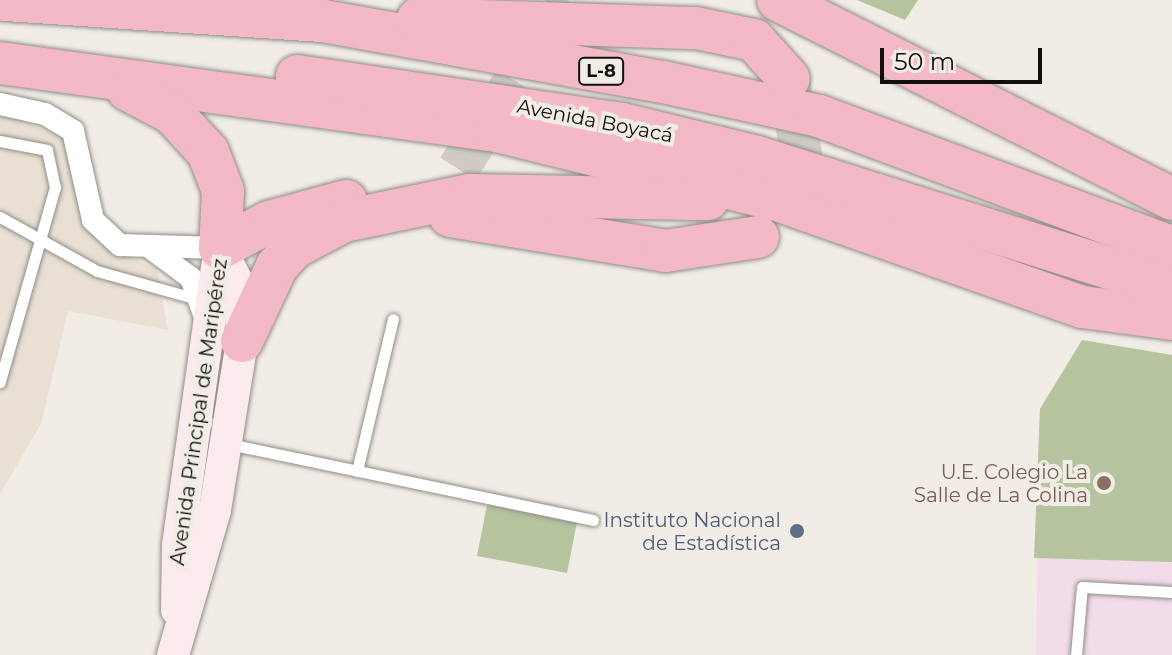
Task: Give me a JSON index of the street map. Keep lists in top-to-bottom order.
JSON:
{
  "streets": {
    "highway": ["L-8", "Avenida Boyacá"],
    "street": ["Avenida Principal de Maripérez"]
  },
  "places": ["U.E. Colegio La Salle de La Colina", "Instituto Nacional de Estadística"],
  "scale_bar": "50 m"
}
